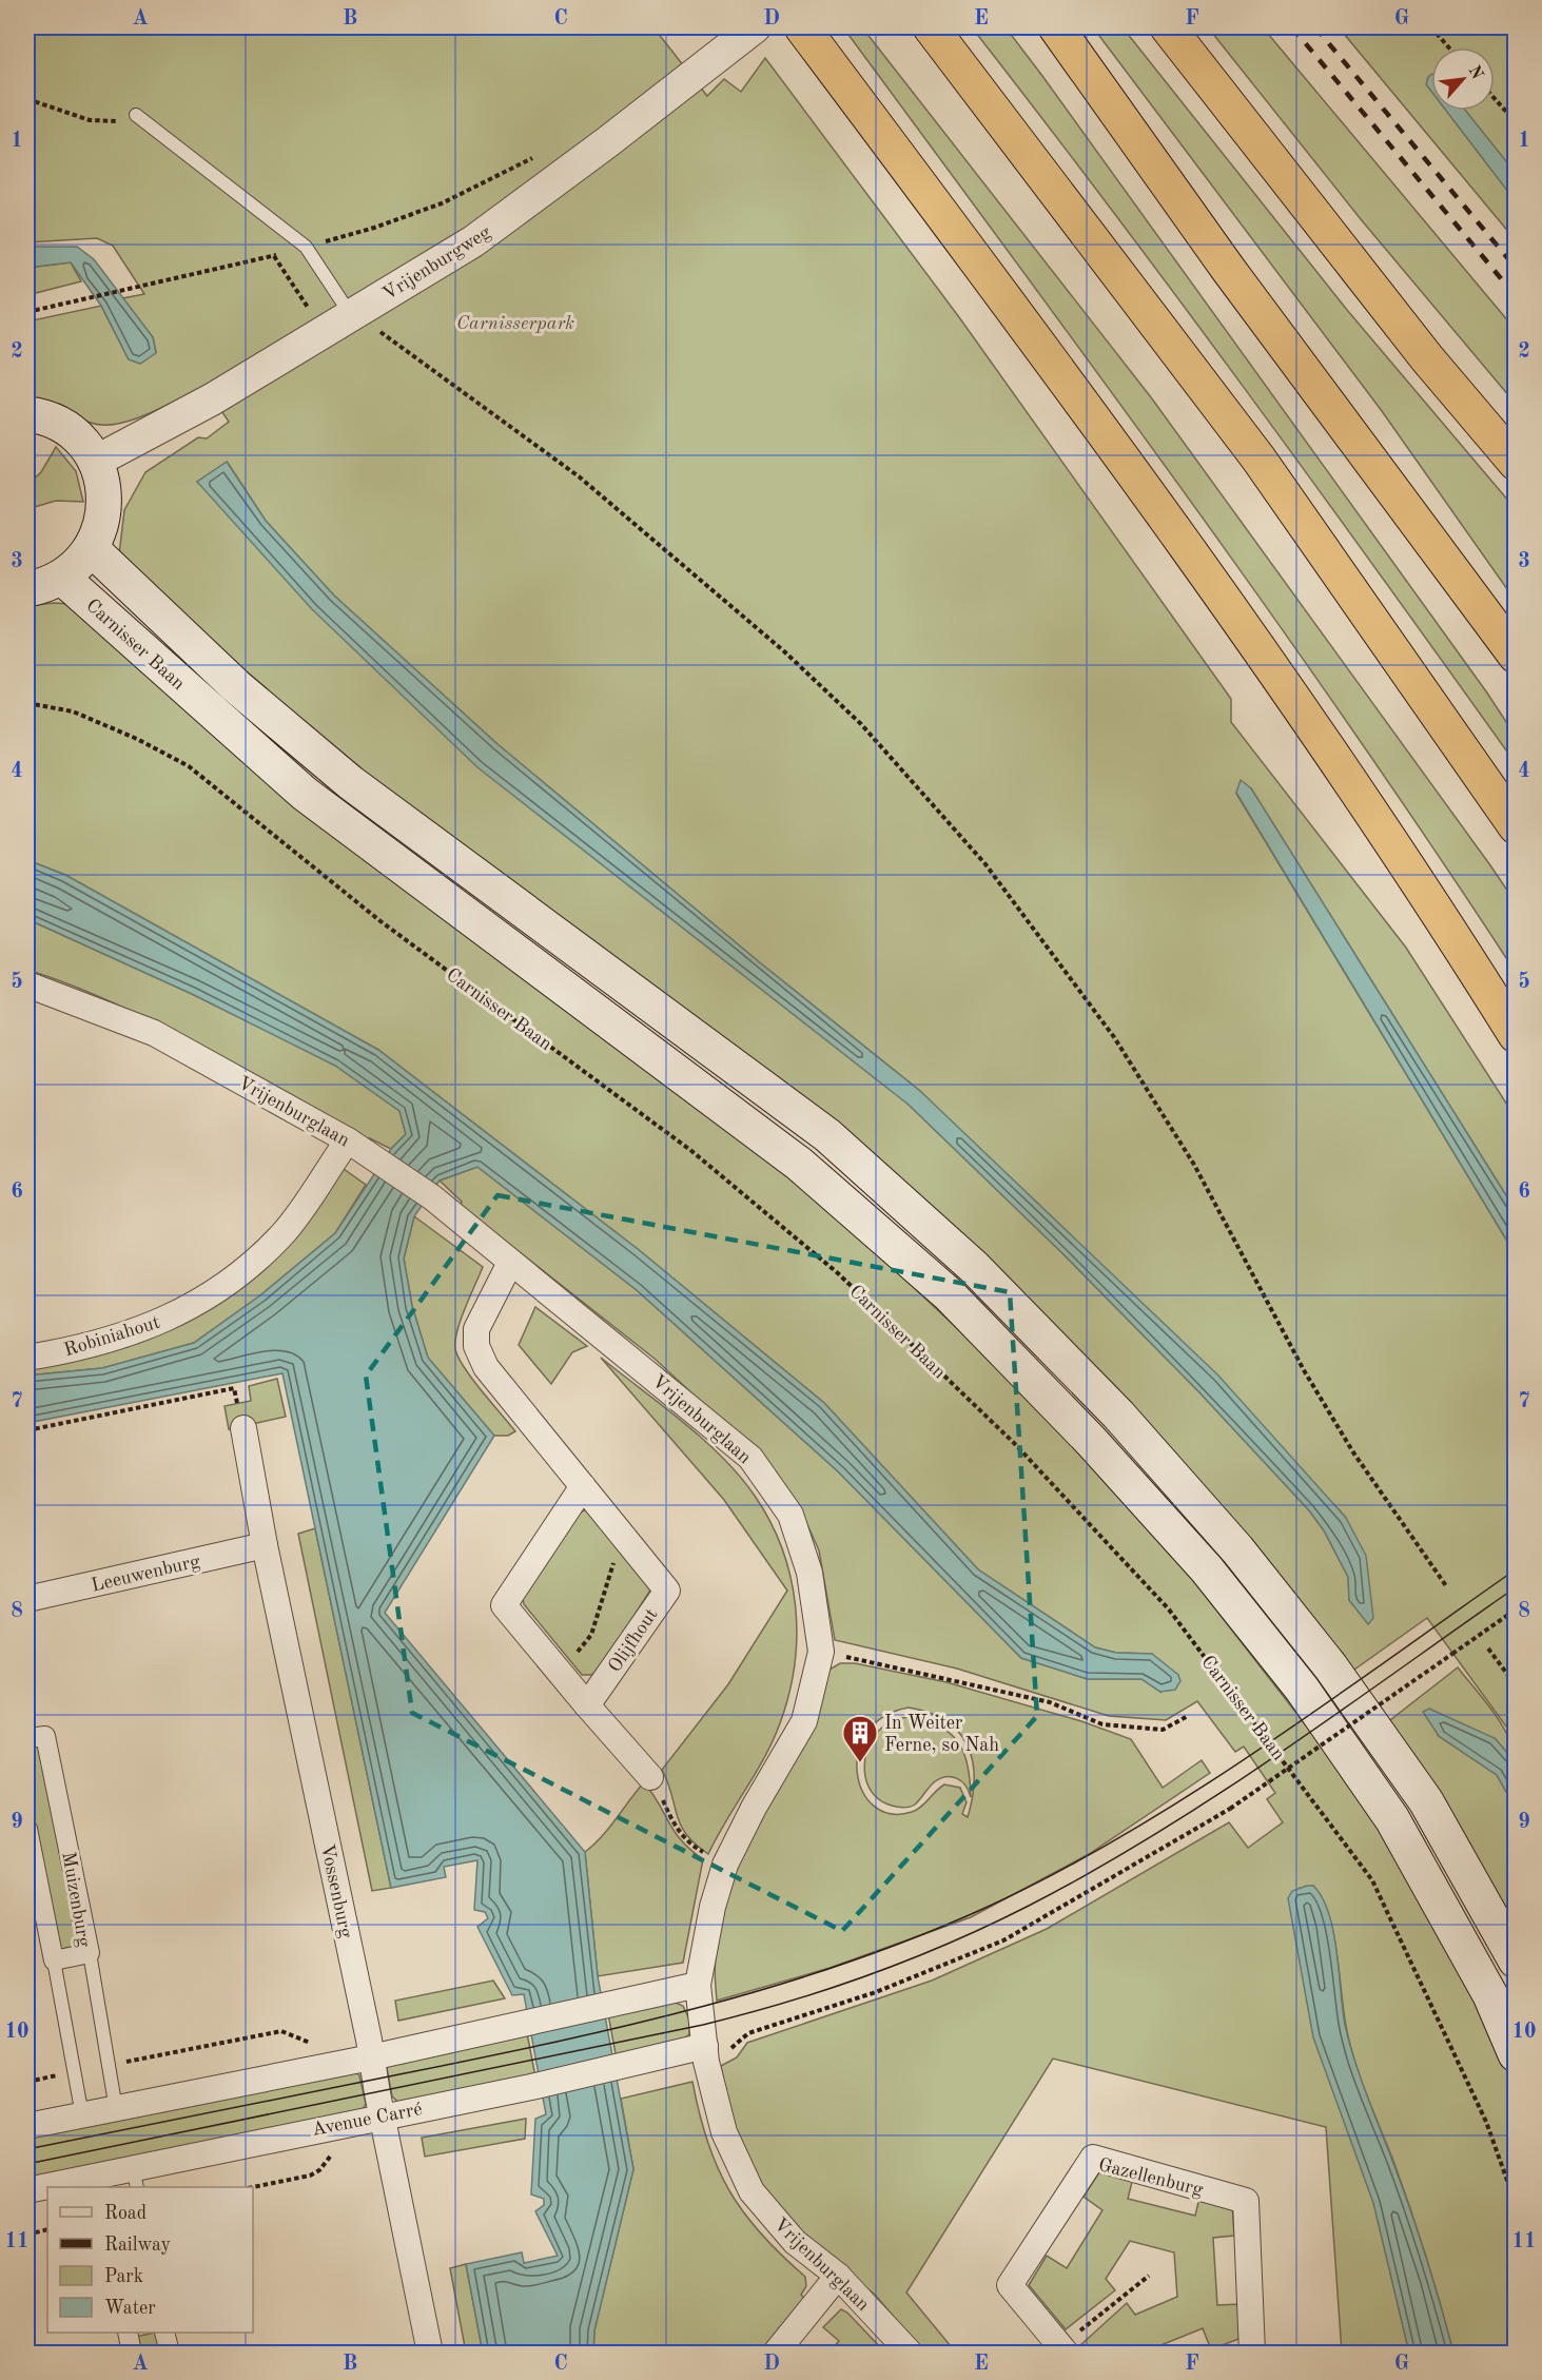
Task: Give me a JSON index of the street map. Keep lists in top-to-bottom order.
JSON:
{
  "streets": {
    "main road": ["Carnisser Baan"],
    "street": [
      "Vrijenburgweg",
      "Vrijenburglaan",
      "Robiniahout",
      "Leeuwenburg",
      "Olijfhout",
      "Vossenburg",
      "Muizenburg",
      "Avenue Carré",
      "Gazellenburg"
    ]
  },
  "crossings": [
    ["Vrijenburglaan", "Robiniahout"],
    ["Vrijenburglaan", "Olijfhout"],
    ["Vrijenburglaan", "Avenue Carré"],
    ["Leeuwenburg", "Vossenburg"],
    ["Vossenburg", "Avenue Carré"]
  ],
  "parks": ["Carnisserpark"],
  "places": {
    "building": ["In Weiter Ferne, so Nah"]
  },
  "legend": [
    "Road",
    "Railway",
    "Park",
    "Water"
  ],
  "north": "top right",
  "grid": {
    "columns": [
      "A",
      "B",
      "C",
      "D",
      "E",
      "F",
      "G"
    ],
    "rows": [
      "1",
      "2",
      "3",
      "4",
      "5",
      "6",
      "7",
      "8",
      "9",
      "10",
      "11"
    ]
  }
}
